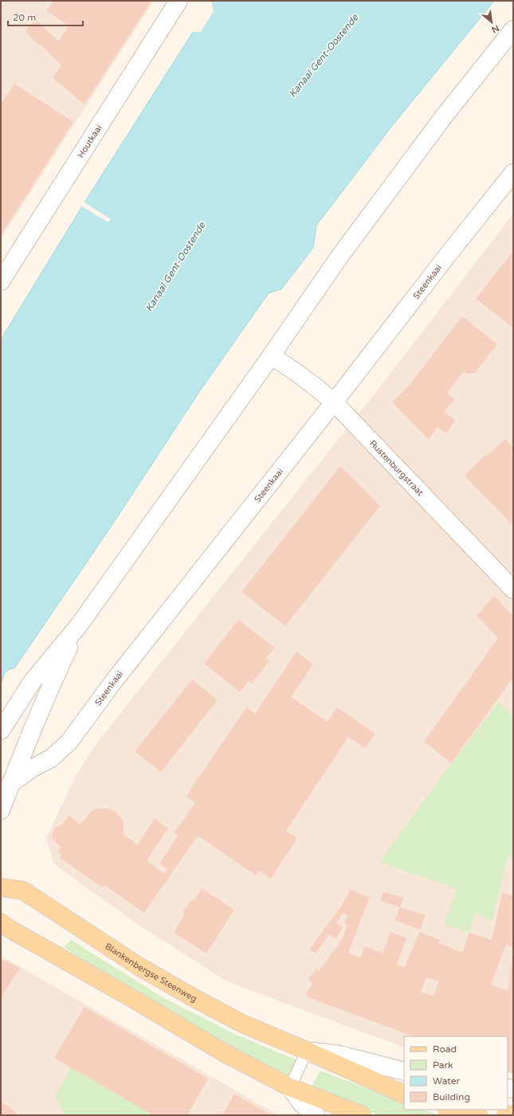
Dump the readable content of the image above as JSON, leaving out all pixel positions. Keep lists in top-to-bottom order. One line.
{"streets":{"main road":["Blankenbergse Steenweg"],"street":["Houtkaai","Steenkaai","Rustenburgstraat"]},"crossings":[["Steenkaai","Rustenburgstraat"]],"water":["Kanaal Gent-Oostende"],"legend":["Road","Park","Water","Building"],"scale_bar":"20 m","north":"bottom right"}
